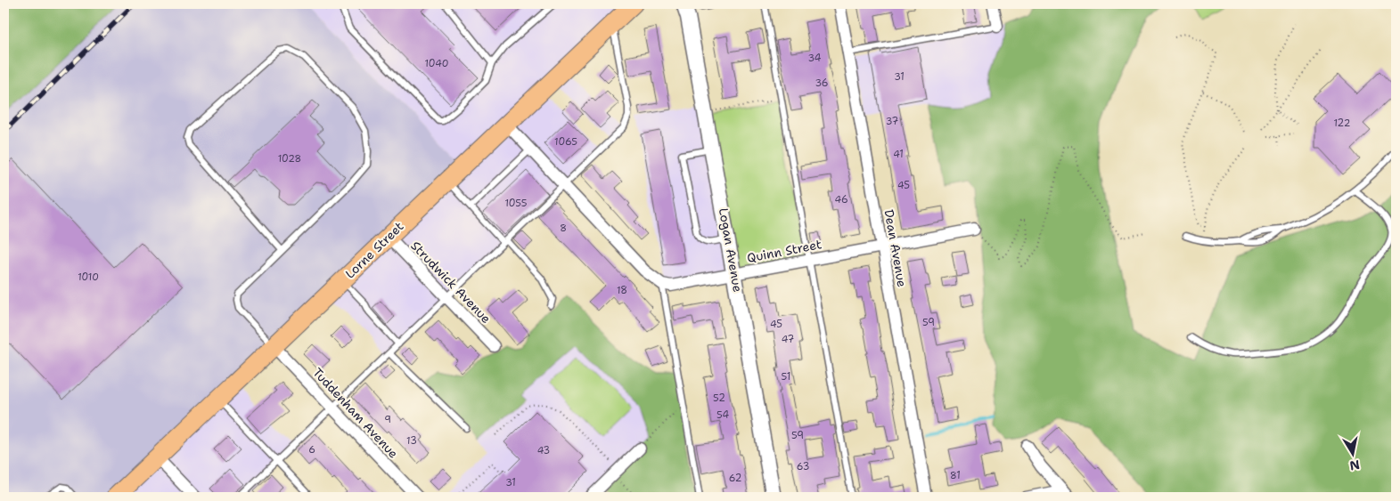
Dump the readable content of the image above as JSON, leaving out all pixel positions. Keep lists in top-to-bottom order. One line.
{"streets":{"main road":["Lorne Street"],"street":["Dean Avenue","Logan Avenue","Quinn Street","Strudwick Avenue","Tuddenham Avenue"]},"crossings":[["Dean Avenue","Quinn Street"],["Lorne Street","Strudwick Avenue"],["Lorne Street","Tuddenham Avenue"],["Logan Avenue","Quinn Street"]],"house_numbers":["34","1040","31","36","37","122","1065","41","1028","45","46","1055","8","1010","18","59","45","47","51","52","54","9","59","13","6","43","63","81","62","31"],"north":"bottom"}
